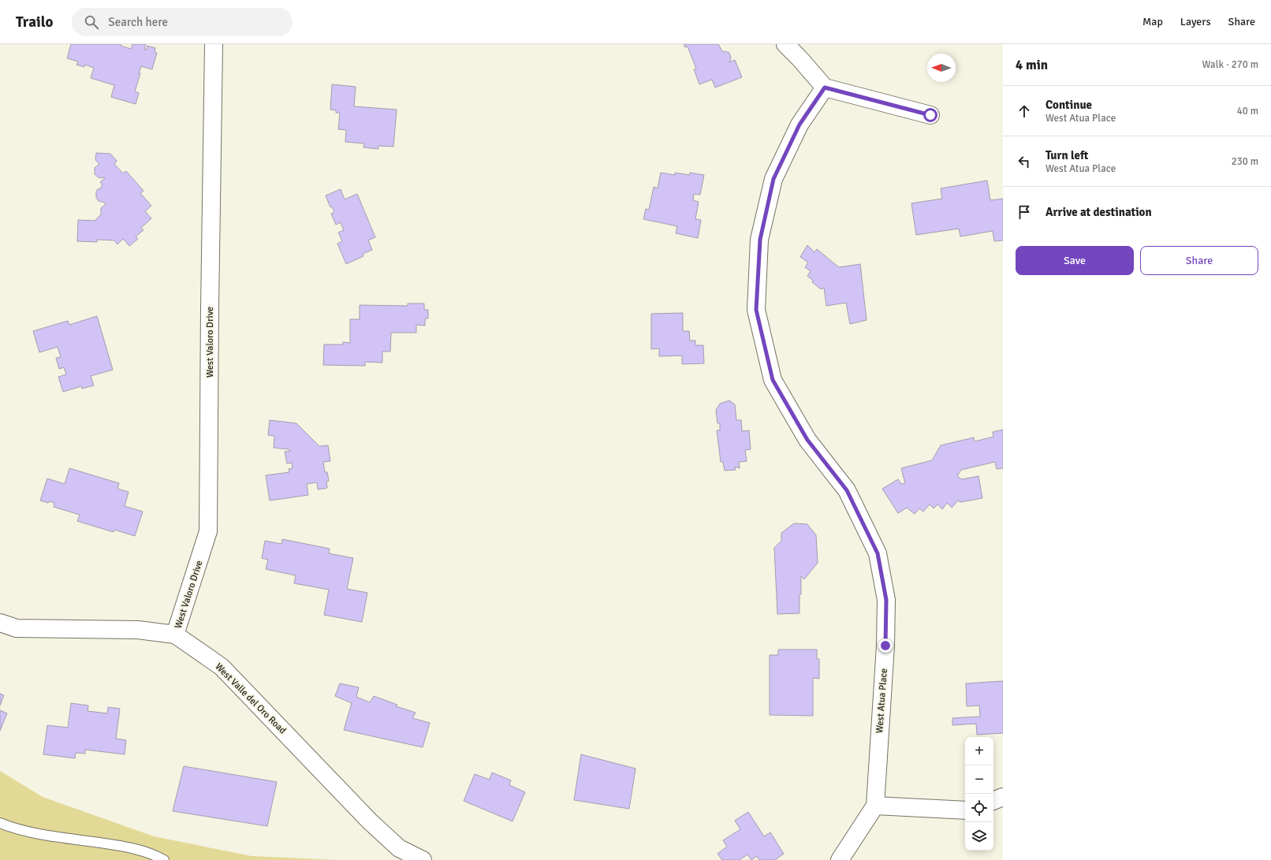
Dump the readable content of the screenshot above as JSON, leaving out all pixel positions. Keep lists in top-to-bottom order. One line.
{"streets":{"street":["West Valoro Drive","West Valle del Oro Road","West Atua Place"]},"crossings":[["West Valoro Drive","West Valle del Oro Road"]],"north":"left","page":{"header":"Trailo","search":"Search here","nav":["Map","Layers","Share"],"heading":["4 min","Walk · 270 m"],"list":[["Continue","West Atua Place","40 m"],["Turn left","West Atua Place","230 m"],"Arrive at destination"],"buttons":["Save","Share"],"map_buttons":["+","−"]}}
